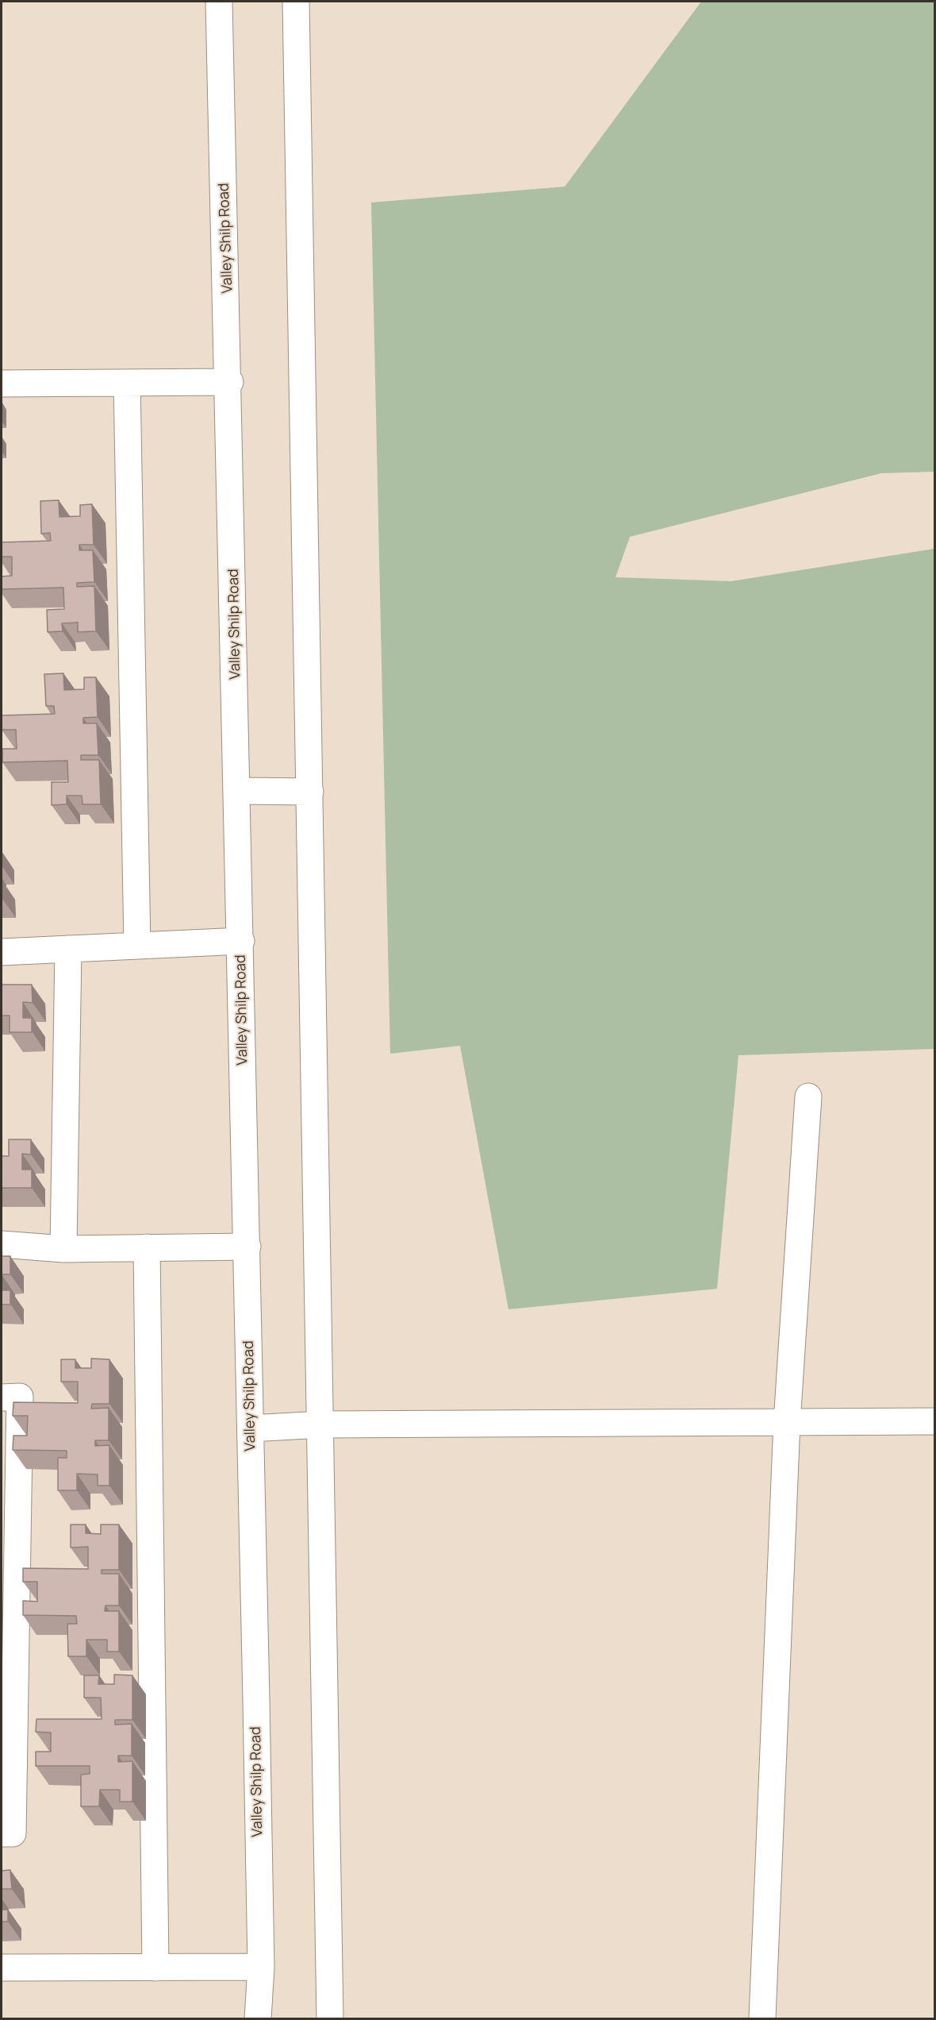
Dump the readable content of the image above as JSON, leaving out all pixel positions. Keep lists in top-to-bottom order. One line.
{"streets":{"street":["Valley Shilp Road"]}}
